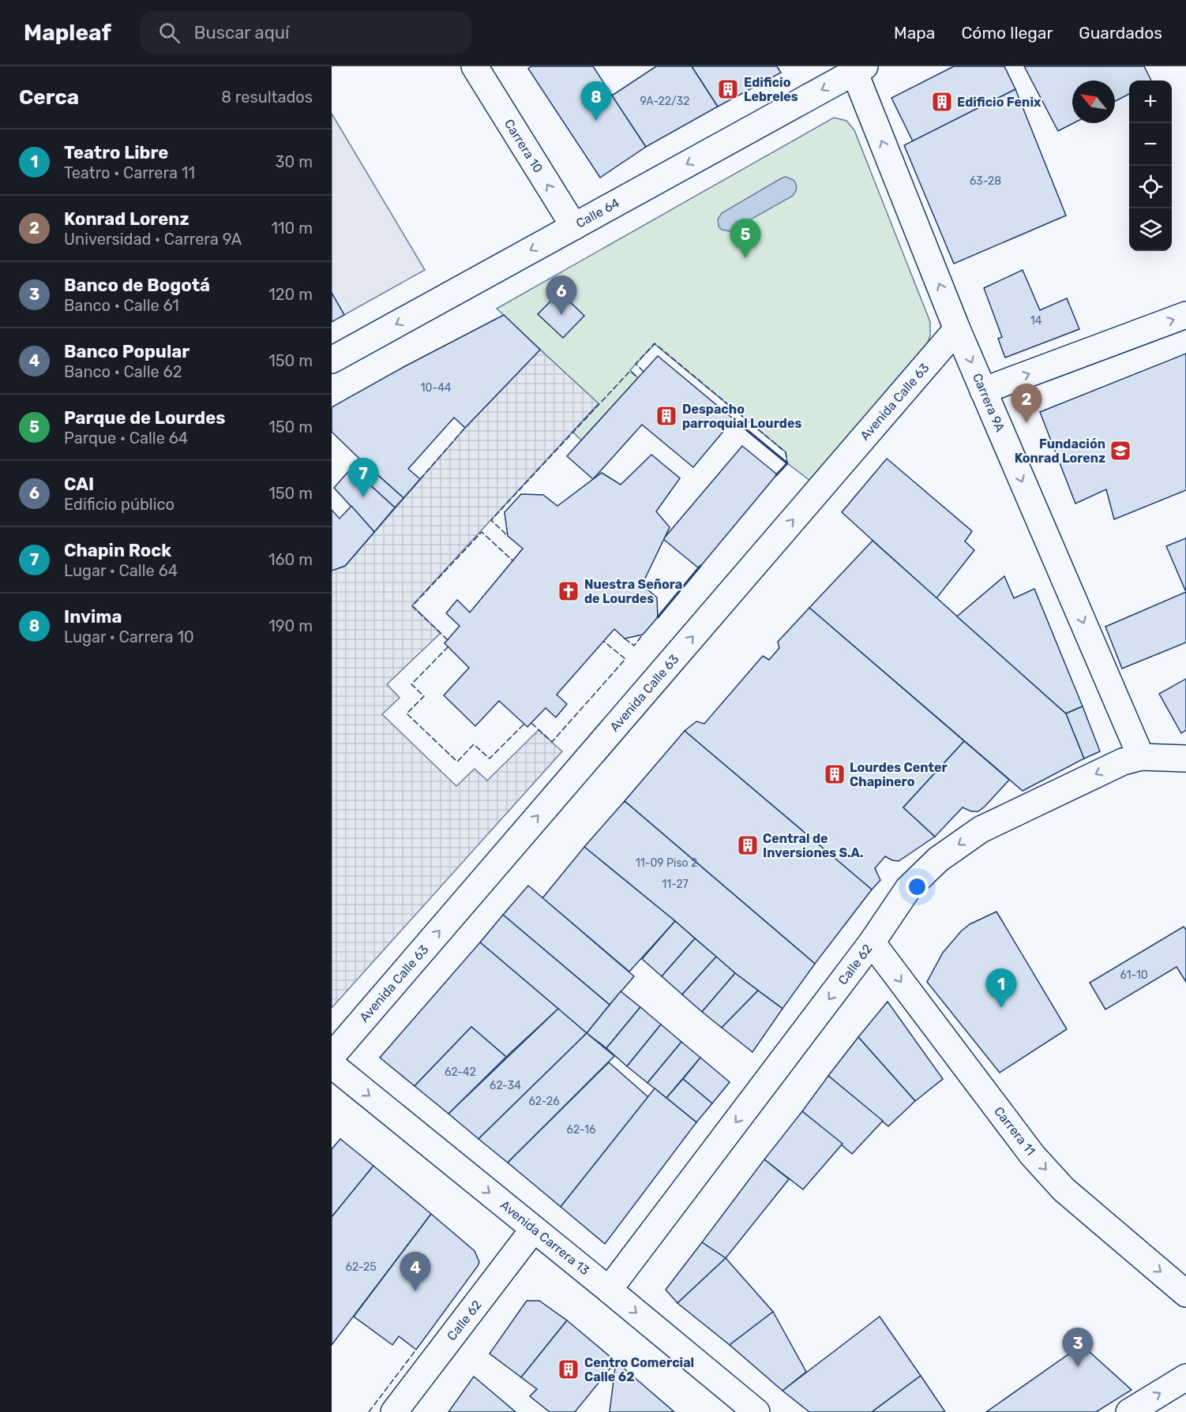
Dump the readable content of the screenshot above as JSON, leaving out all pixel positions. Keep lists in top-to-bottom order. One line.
{"streets":{"street":["Carrera 10","Calle 64","Avenida Calle 63","Carrera 9A","Calle 62","Carrera 11","Avenida Carrera 13"]},"crossings":[["Carrera 10","Calle 64"],["Calle 64","Carrera 9A"],["Avenida Calle 63","Carrera 9A"],["Carrera 9A","Calle 62"],["Calle 62","Carrera 11"],["Calle 62","Avenida Carrera 13"]],"one_way":["Carrera 10","Calle 64","Avenida Calle 63","Calle 62","Carrera 11","Avenida Carrera 13"],"places":{"building":["Edificio Lebreles","Edificio Fenix","Despacho parroquial Lourdes","Lourdes Center Chapinero","Central de Inversiones S.A.","Centro Comercial Calle 62"],"school or university":["Fundación Konrad Lorenz"],"church":["Nuestra Señora de Lourdes"]},"house_numbers":["9A-22/32","63-28","14","10-44","11-09 Piso 2","11-27","61-10","62-42","62-34","62-26","62-16","62-25"],"north":"top left","page":{"header":"Mapleaf","search":"Buscar aquí","nav":["Mapa","Cómo llegar","Guardados"],"heading":["Cerca","8 resultados"],"map_buttons":["+","−"],"pins":["8","5","6","2","7","1","4","3"],"list":[{"mark":"1","name":"Teatro Libre","note":"Teatro · Carrera 11","value":"30 m"},{"mark":"2","name":"Konrad Lorenz","note":"Universidad · Carrera 9A","value":"110 m"},{"mark":"3","name":"Banco de Bogotá","note":"Banco · Calle 61","value":"120 m"},{"mark":"4","name":"Banco Popular","note":"Banco · Calle 62","value":"150 m"},{"mark":"5","name":"Parque de Lourdes","note":"Parque · Calle 64","value":"150 m"},{"mark":"6","name":"CAI","note":"Edificio público","value":"150 m"},{"mark":"7","name":"Chapin Rock","note":"Lugar · Calle 64","value":"160 m"},{"mark":"8","name":"Invima","note":"Lugar · Carrera 10","value":"190 m"}]}}
